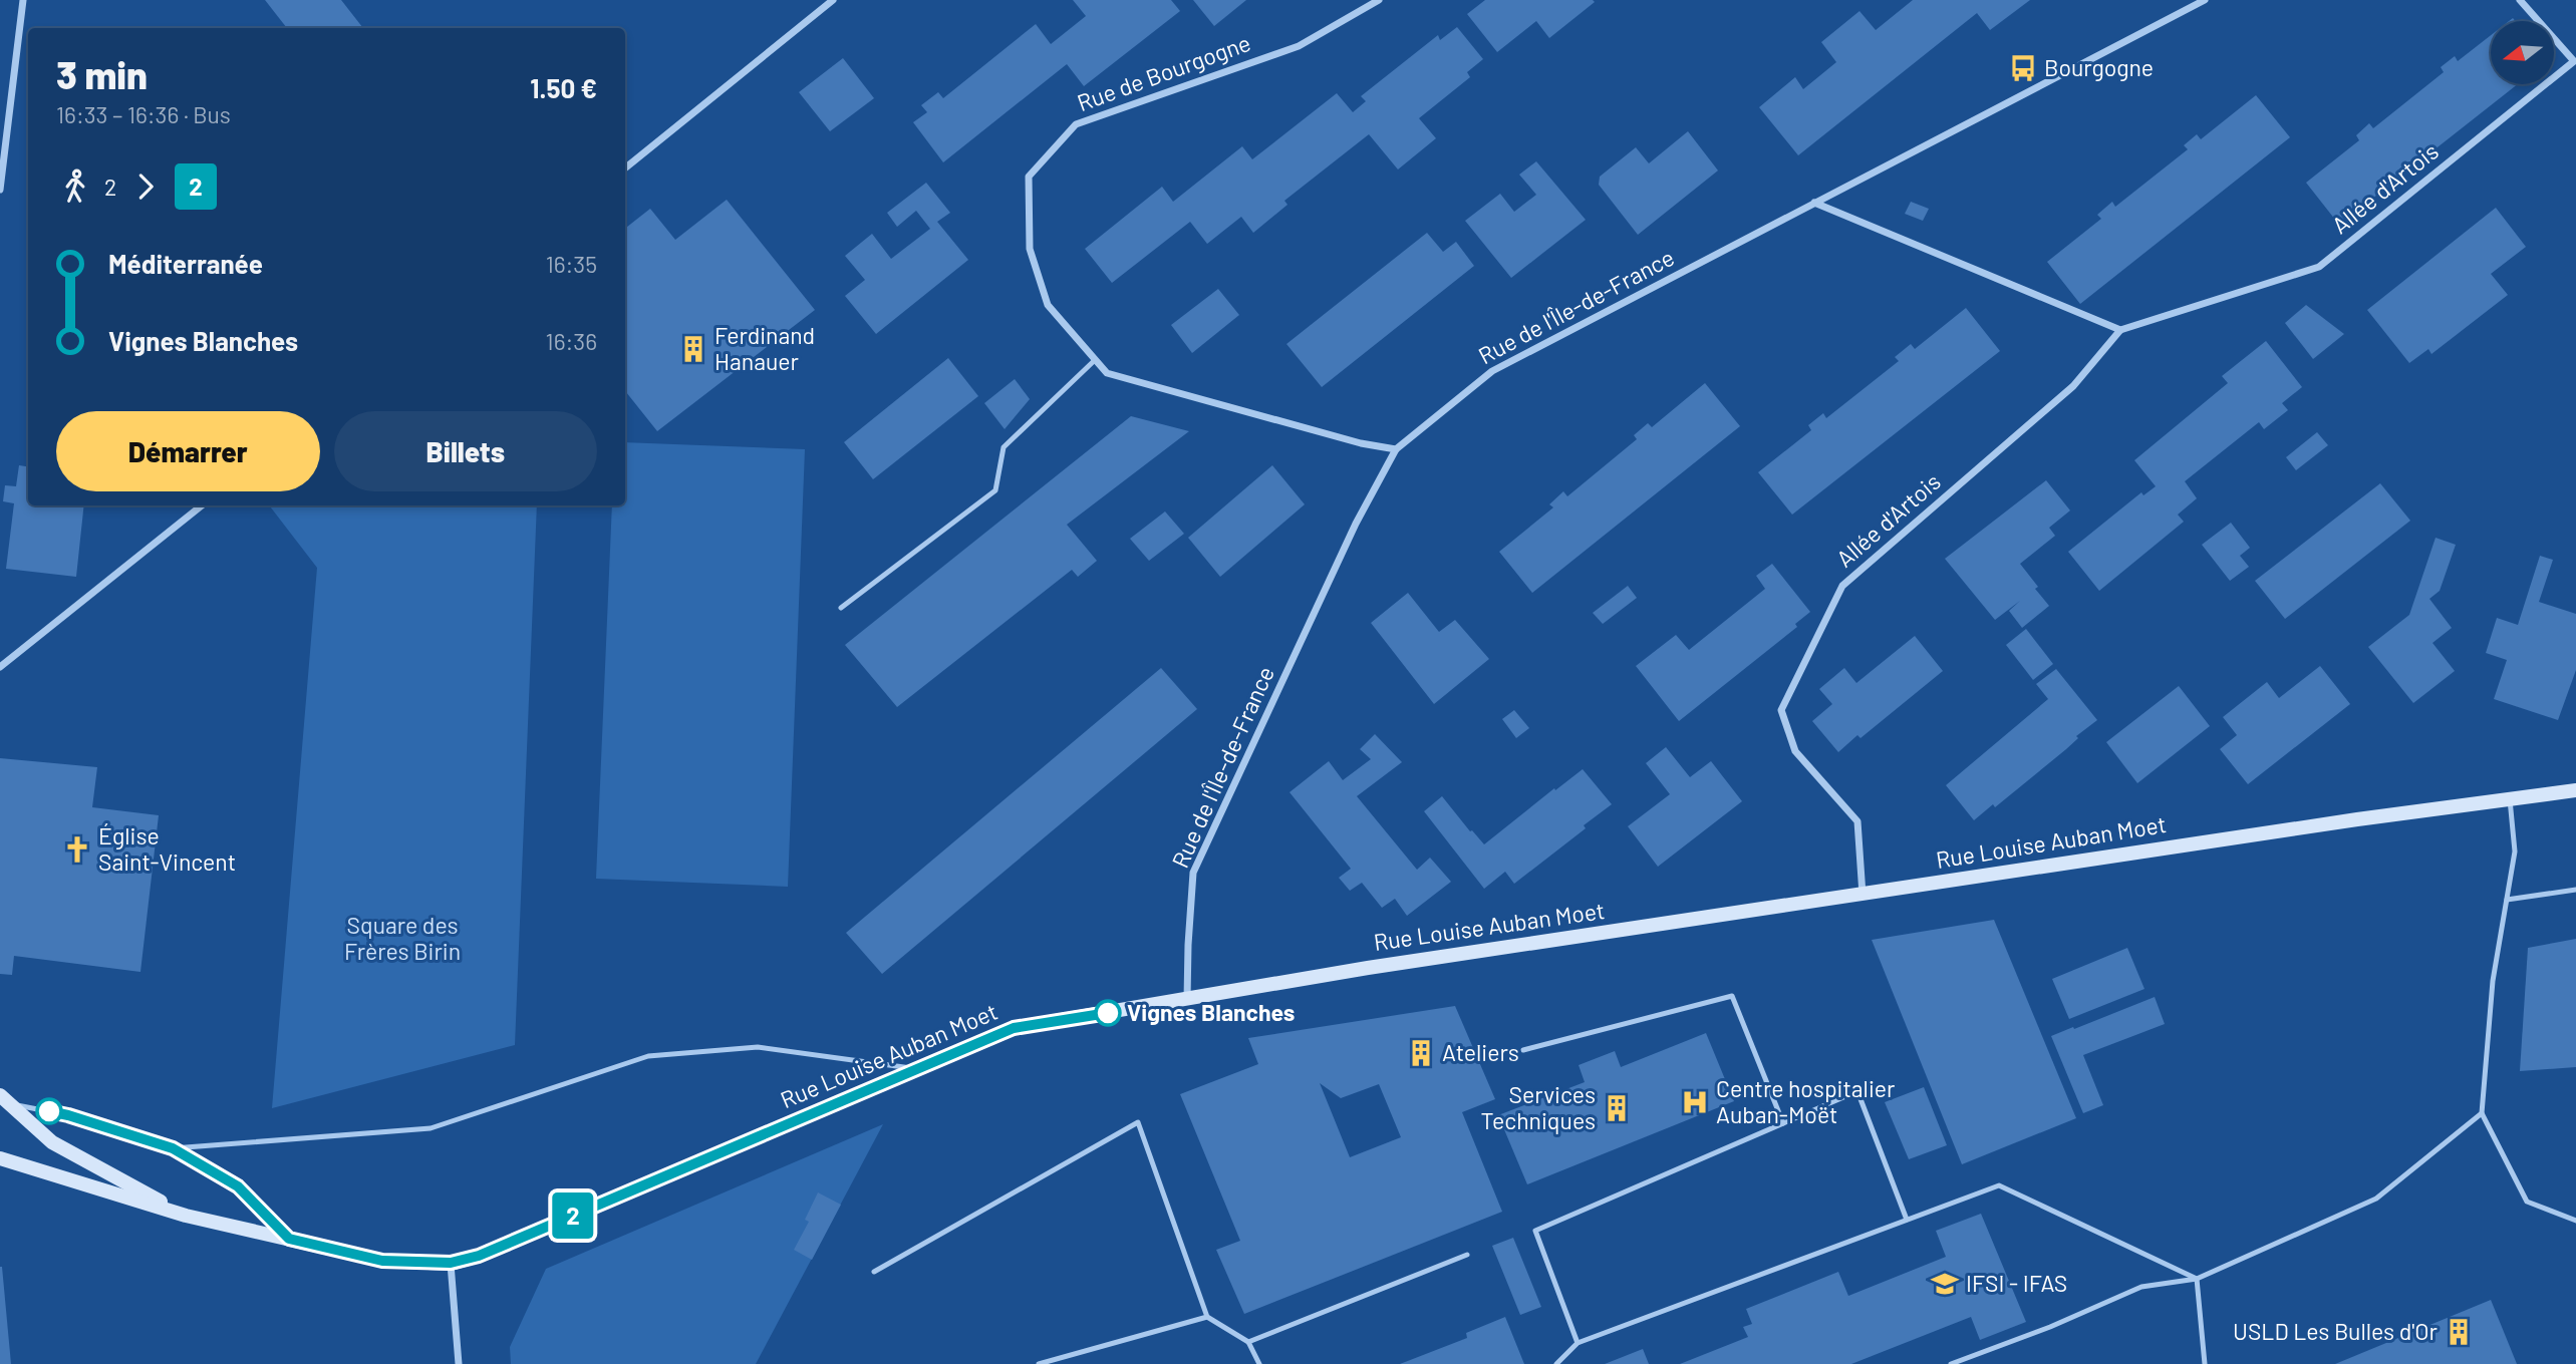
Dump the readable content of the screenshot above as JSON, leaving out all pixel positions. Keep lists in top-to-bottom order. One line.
{"streets":{"street":["Rue de Bourgogne","Allée d'Artois","Rue de l'Île-de-France","Rue Louise Auban Moet"]},"crossings":[["Rue de Bourgogne","Rue de l'Île-de-France"],["Allée d'Artois","Rue Louise Auban Moet"],["Rue de l'Île-de-France","Rue Louise Auban Moet"]],"parks":["Square des Frères Birin"],"places":{"bus stop":["Bourgogne"],"building":["Ferdinand Hanauer","Ateliers","Services Techniques","USLD Les Bulles d'Or"],"church":["Église Saint-Vincent"],"other":["Vignes Blanches"],"hospital":["Centre hospitalier Auban-Moët"],"school or university":["IFSI - IFAS"]},"lines":["bus line 2"],"north":"left","page":{"on_map":"2","heading":["3 min","16:33 – 16:36 · Bus","1.50 €"],"legs":["2","2"],"list":[{"name":"Méditerranée","value":"16:35"},{"name":"Vignes Blanches","value":"16:36"}],"buttons":["Démarrer","Billets"]}}
